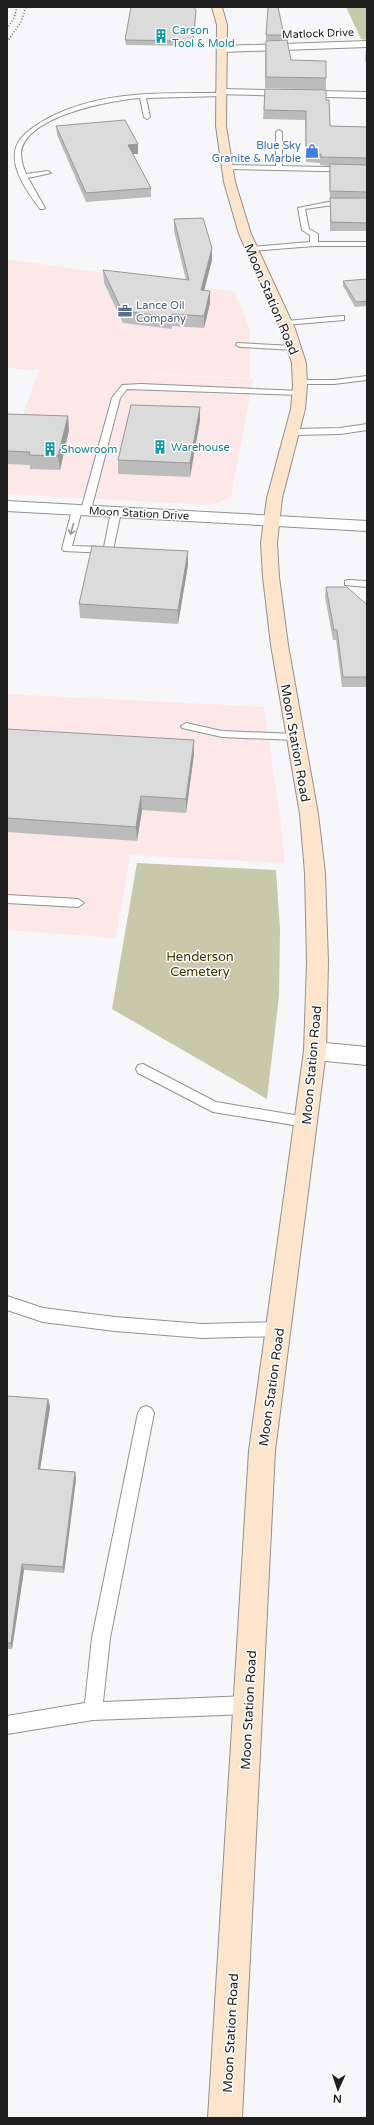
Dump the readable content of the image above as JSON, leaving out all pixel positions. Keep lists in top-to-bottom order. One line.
{"streets":{"street":["Matlock Drive","Moon Station Road","Moon Station Drive"]},"crossings":[["Matlock Drive","Moon Station Road"],["Moon Station Road","Moon Station Drive"]],"parks":["Henderson Cemetery"],"places":{"building":["Carson Tool & Mold","Warehouse","Showroom"],"shop":["Blue Sky Granite & Marble"],"office":["Lance Oil Company"]},"north":"bottom"}
